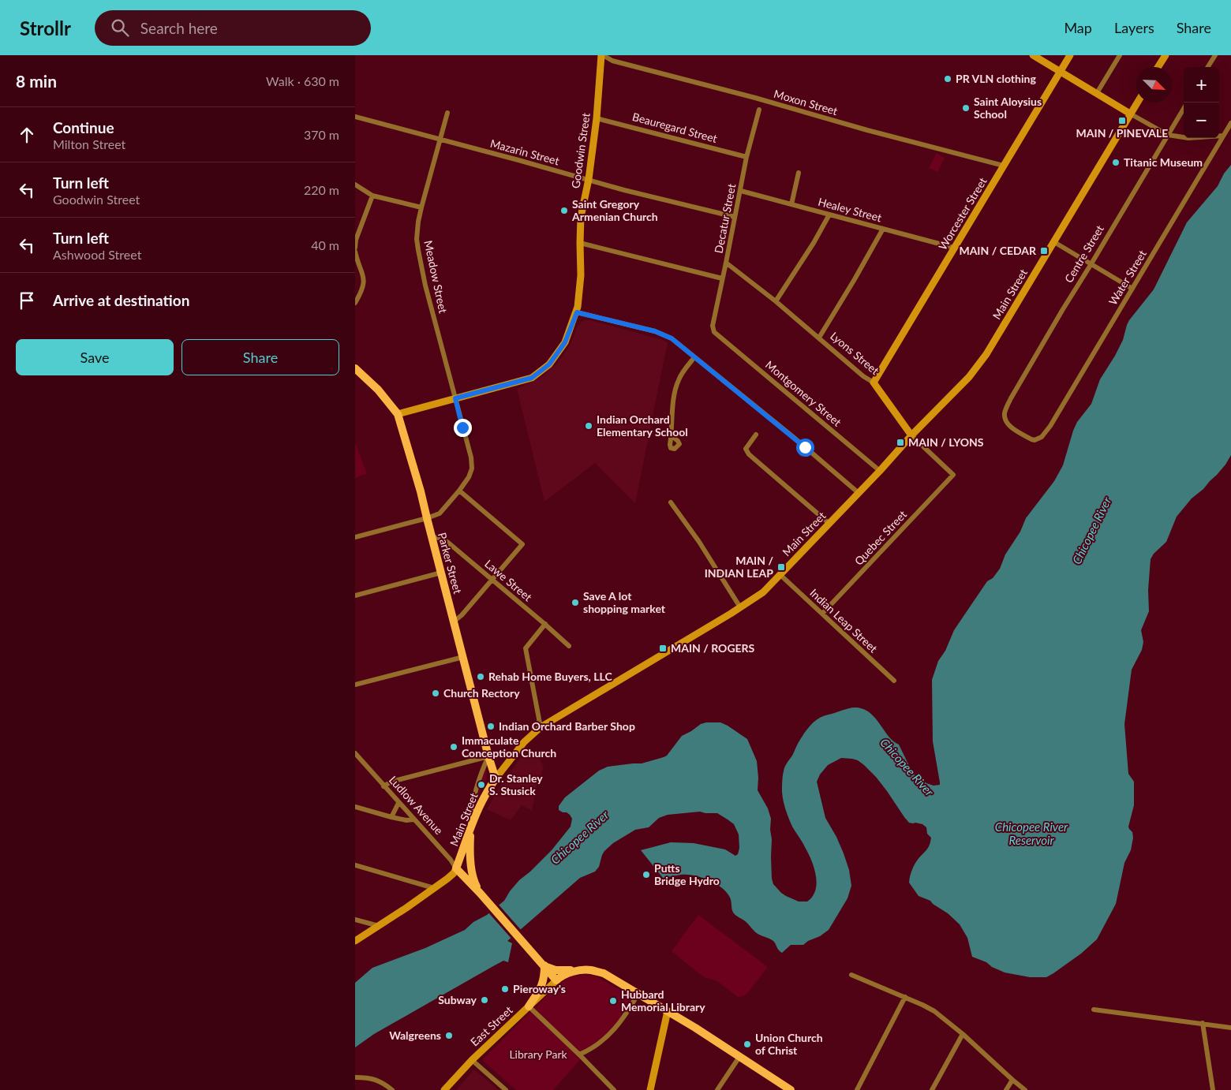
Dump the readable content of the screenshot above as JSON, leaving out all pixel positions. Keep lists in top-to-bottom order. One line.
{"streets":{"main road":["Goodwin Street","Worcester Street","Main Street","Lyons Street","Parker Street","Ludlow Avenue","East Street"],"street":["Moxon Street","Beauregard Street","Mazarin Street","Healey Street","Decatur Street","Centre Street","Meadow Street","Water Street","Montgomery Street","Quebec Street","Lawe Street","Indian Leap Street"]},"crossings":[["Moxon Street","Goodwin Street"],["Moxon Street","Worcester Street"],["Beauregard Street","Goodwin Street"],["Beauregard Street","Decatur Street"],["Goodwin Street","Mazarin Street"],["Goodwin Street","Meadow Street"],["Goodwin Street","Parker Street"],["Mazarin Street","Decatur Street"],["Mazarin Street","Meadow Street"],["Healey Street","Worcester Street"],["Healey Street","Decatur Street"],["Worcester Street","Lyons Street"],["Decatur Street","Lyons Street"],["Decatur Street","Montgomery Street"],["Centre Street","Water Street"],["Meadow Street","Parker Street"],["Main Street","Lyons Street"],["Main Street","Montgomery Street"],["Main Street","Parker Street"],["Main Street","Indian Leap Street"],["Main Street","Ludlow Avenue"],["Lyons Street","Quebec Street"],["Quebec Street","Indian Leap Street"],["Parker Street","Lawe Street"],["Ludlow Avenue","East Street"]],"water":["Chicopee River","Chicopee River Reservoir"],"parks":["Library Park"],"places":{"other":["PR VLN clothing","Saint Aloysius School","Titanic Museum","Saint Gregory Armenian Church","Indian Orchard Elementary School","Save A lot shopping market","Rehab Home Buyers, LLC","Church Rectory","Indian Orchard Barber Shop","Immaculate Conception Church","Dr. Stanley S. Stusick","Putts Bridge Hydro","Pieroway's","Subway","Hubbard Memorial Library","Walgreens","Union Church of Christ"],"transit":["MAIN / PINEVALE","MAIN / CEDAR","MAIN / LYONS","MAIN / INDIAN LEAP","MAIN / ROGERS"]},"north":"bottom right","page":{"header":"Strollr","search":"Search here","nav":["Map","Layers","Share"],"heading":["8 min","Walk · 630 m"],"map_buttons":["+","−"],"list":[["Continue","Milton Street","370 m"],["Turn left","Goodwin Street","220 m"],["Turn left","Ashwood Street","40 m"],"Arrive at destination"],"buttons":["Save","Share"]}}
